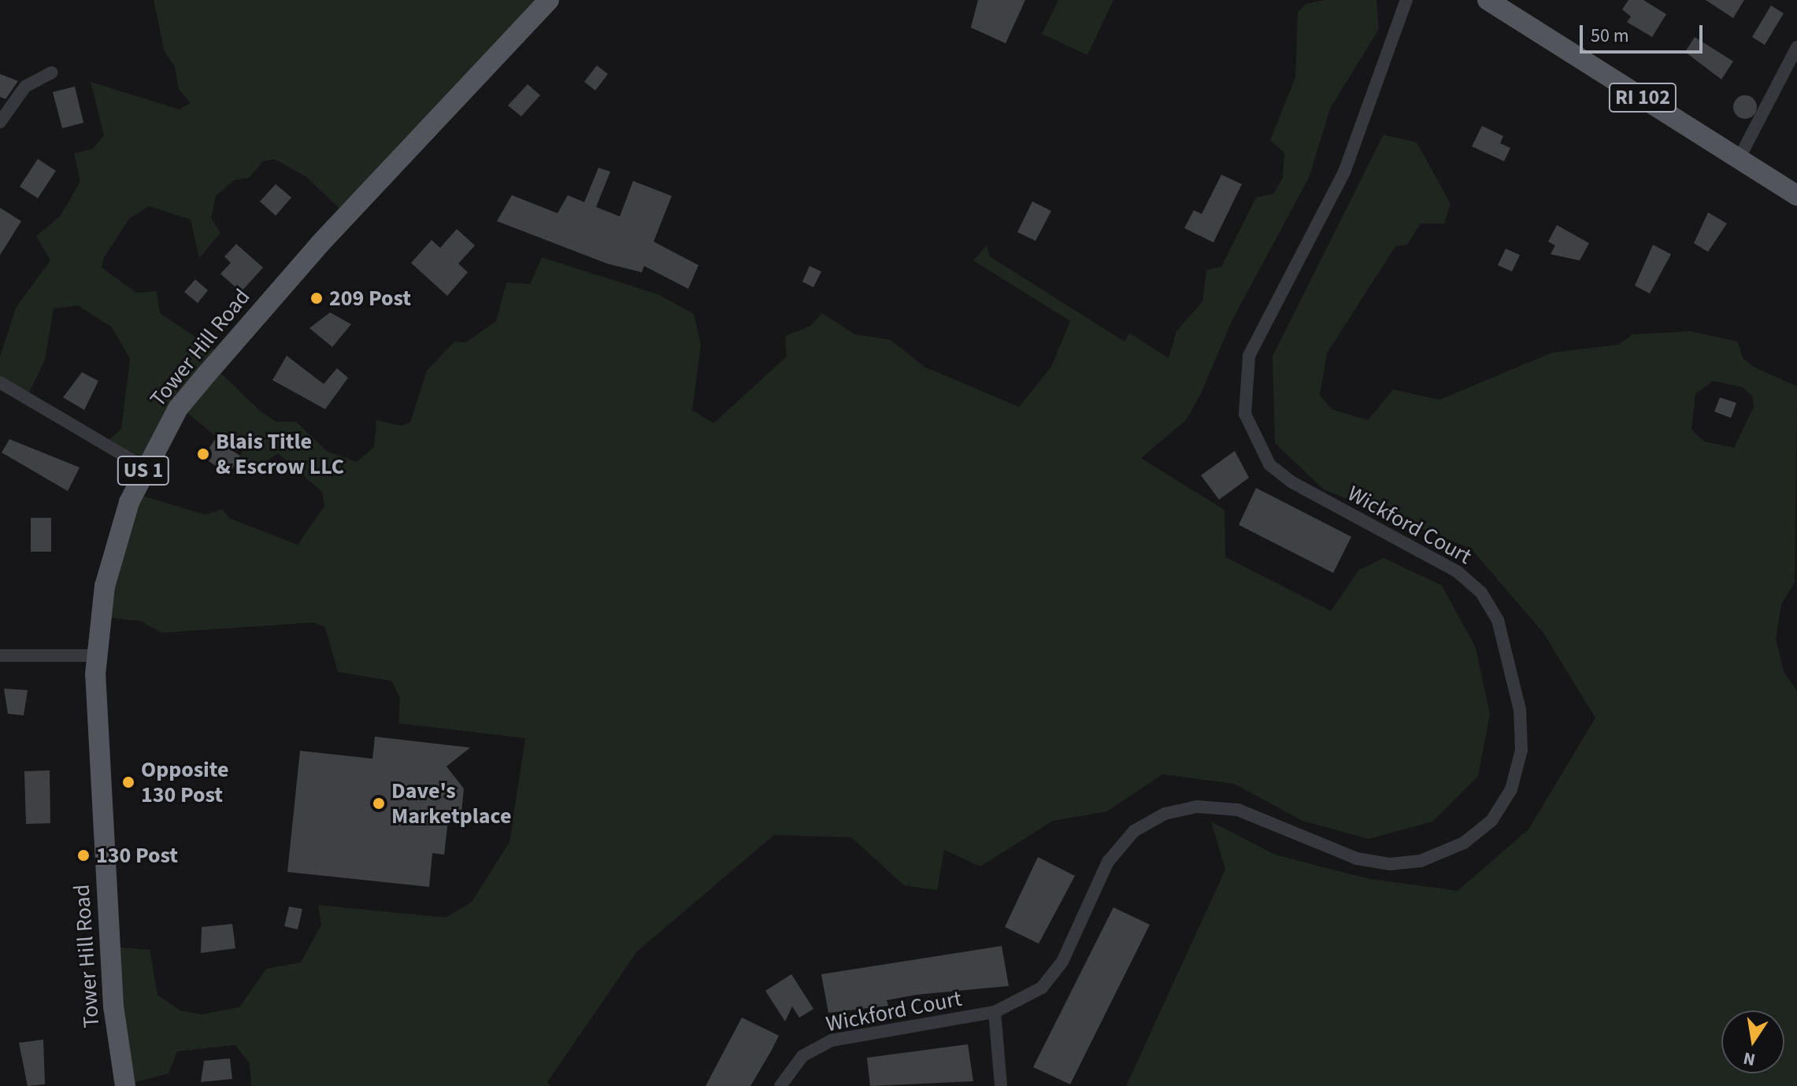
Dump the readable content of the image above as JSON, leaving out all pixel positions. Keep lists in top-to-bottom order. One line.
{"streets":{"main road":["RI 102","Tower Hill Road","US 1"],"street":["Wickford Court"]},"places":["209 Post","Blais Title & Escrow LLC","Opposite 130 Post","Dave's Marketplace","130 Post"],"scale_bar":"50 m","north":"bottom"}
